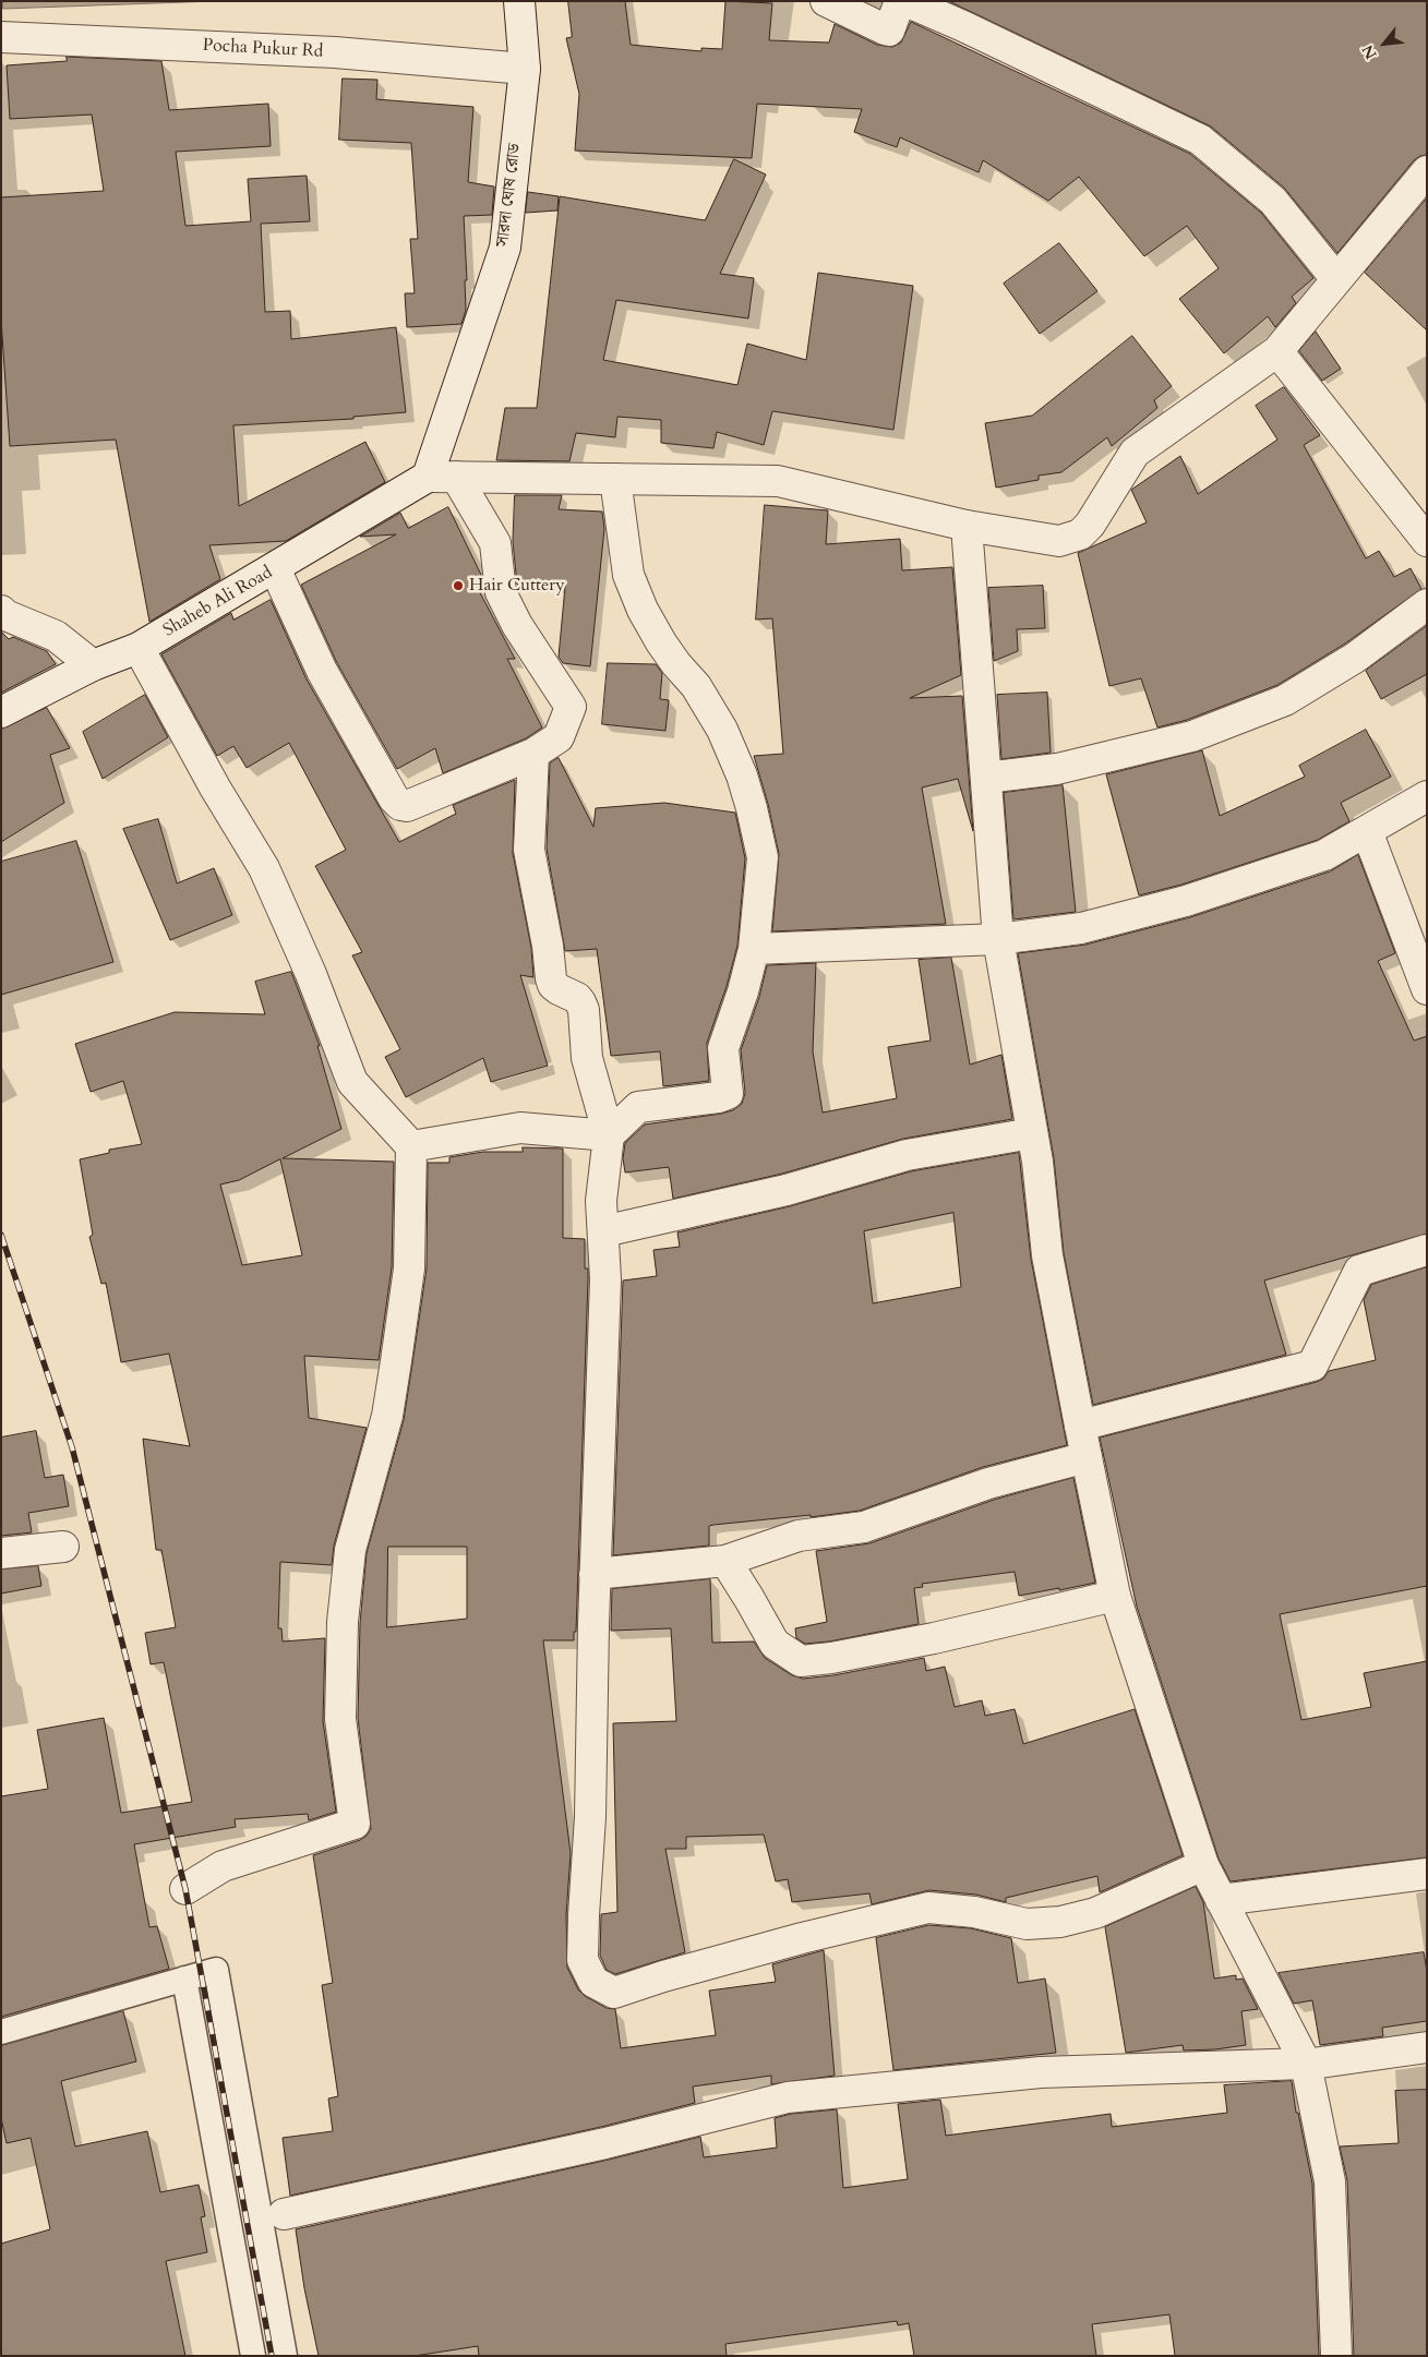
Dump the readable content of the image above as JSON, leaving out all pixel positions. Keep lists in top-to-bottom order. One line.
{"streets":{"street":["Pocha Pukur Rd","সারদা ঘোষ রোড","Shaheb Ali Road"]},"crossings":[["Pocha Pukur Rd","সারদা ঘোষ রোড"],["সারদা ঘোষ রোড","Shaheb Ali Road"]],"places":["Hair Cuttery"],"north":"bottom left"}
